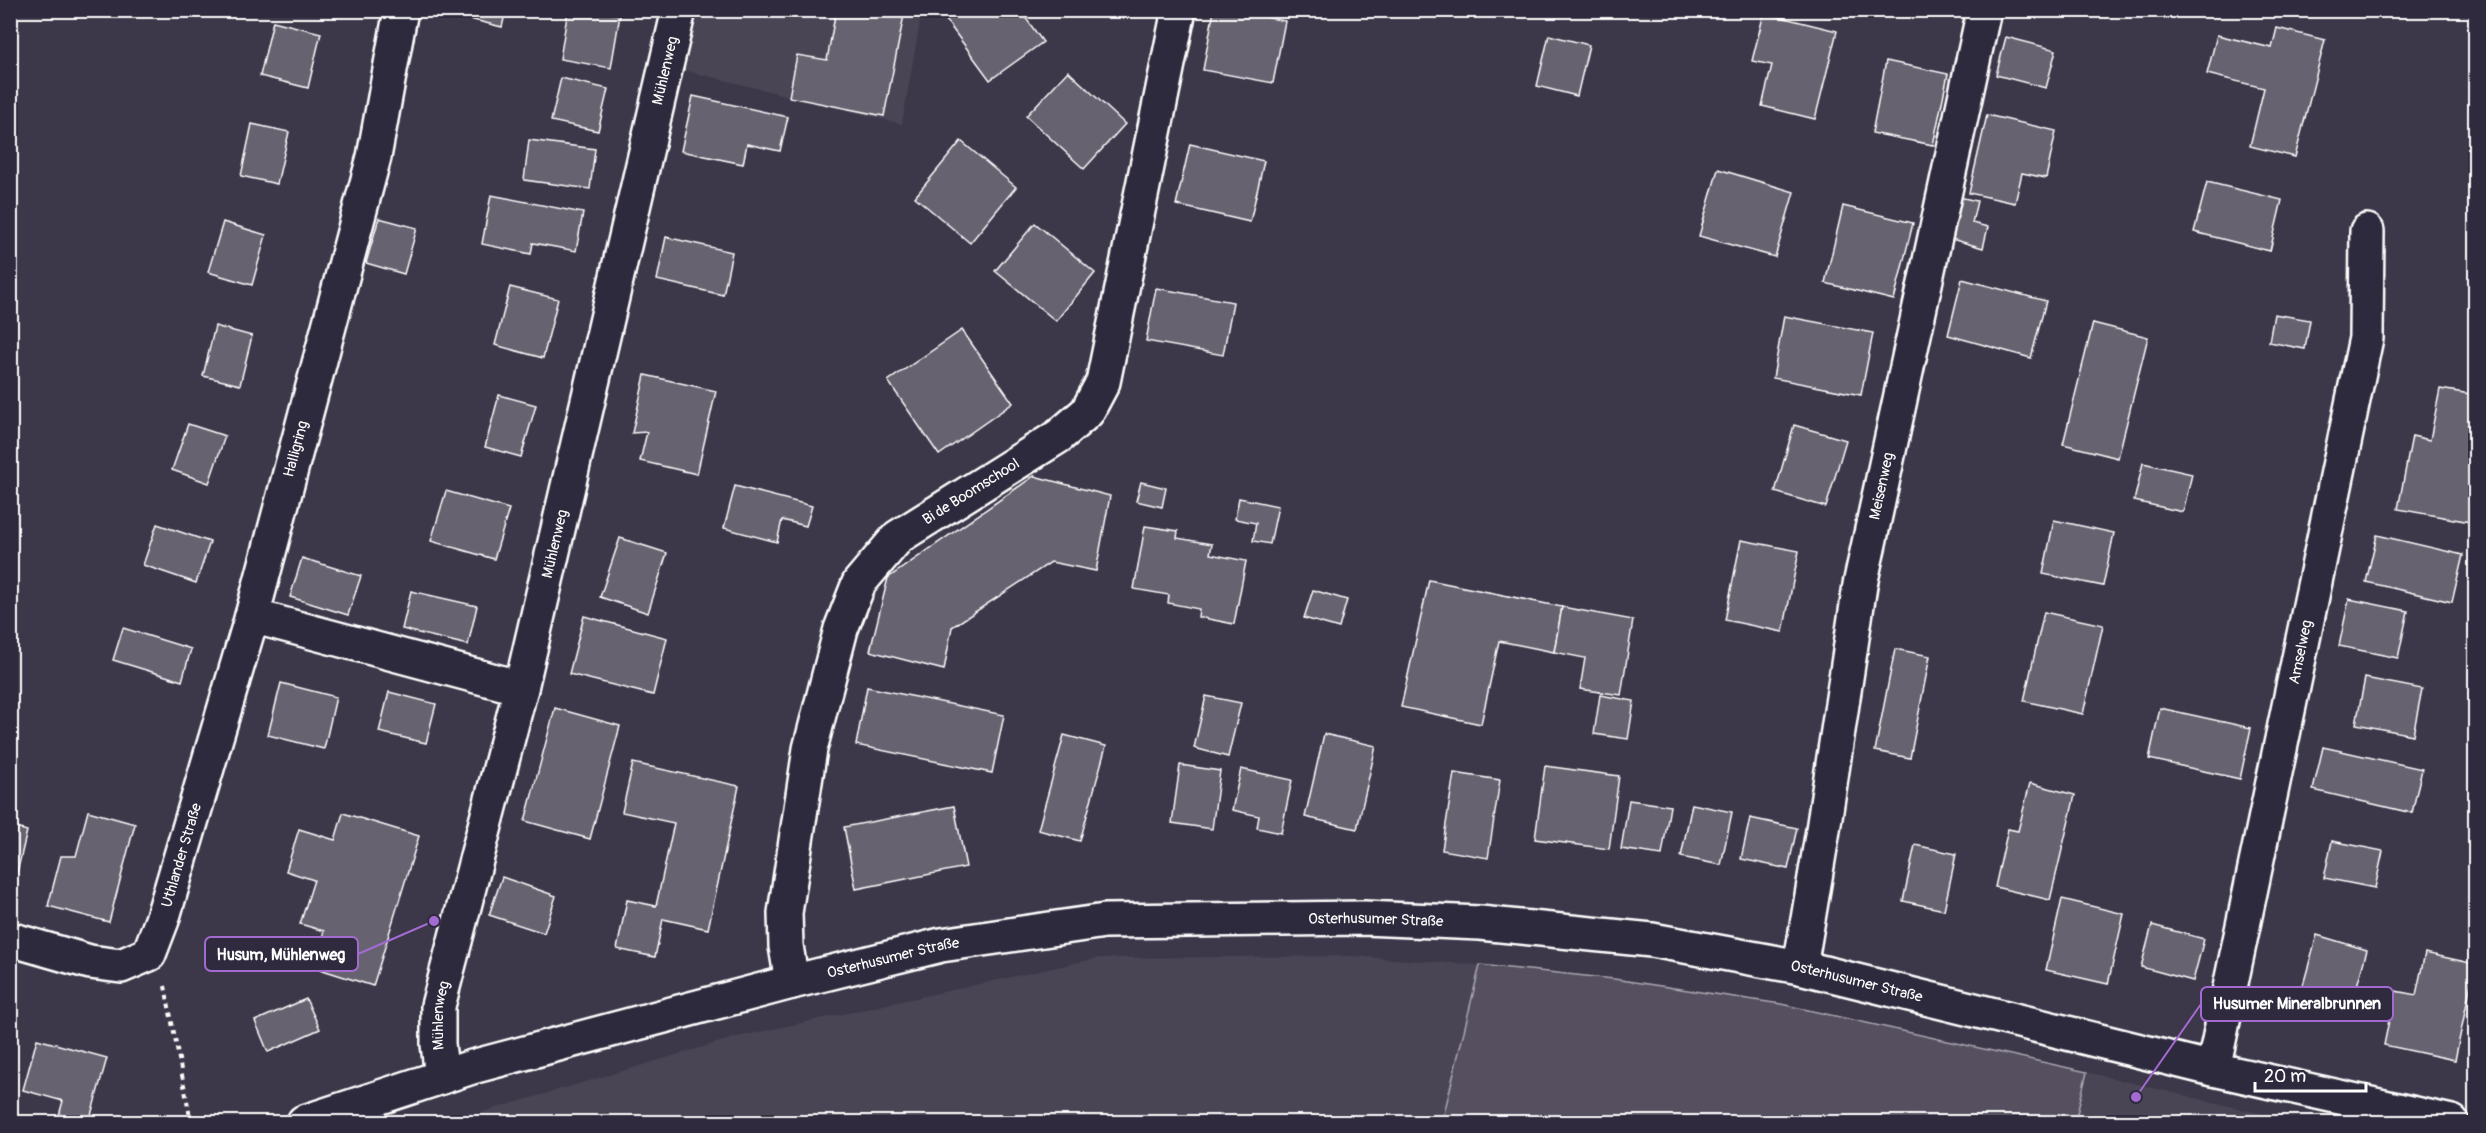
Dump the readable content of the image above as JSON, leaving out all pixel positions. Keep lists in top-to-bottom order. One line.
{"streets":{"street":["Mühlenweg","Halligring","Meisenweg","Bi de Boomschool","Amselweg","Uthlander Straße","Osterhusumer Straße"]},"crossings":[["Mühlenweg","Osterhusumer Straße"],["Halligring","Uthlander Straße"],["Meisenweg","Osterhusumer Straße"],["Bi de Boomschool","Osterhusumer Straße"],["Amselweg","Osterhusumer Straße"]],"places":["Husum, Mühlenweg","Husumer Mineralbrunnen"],"scale_bar":"20 m"}
